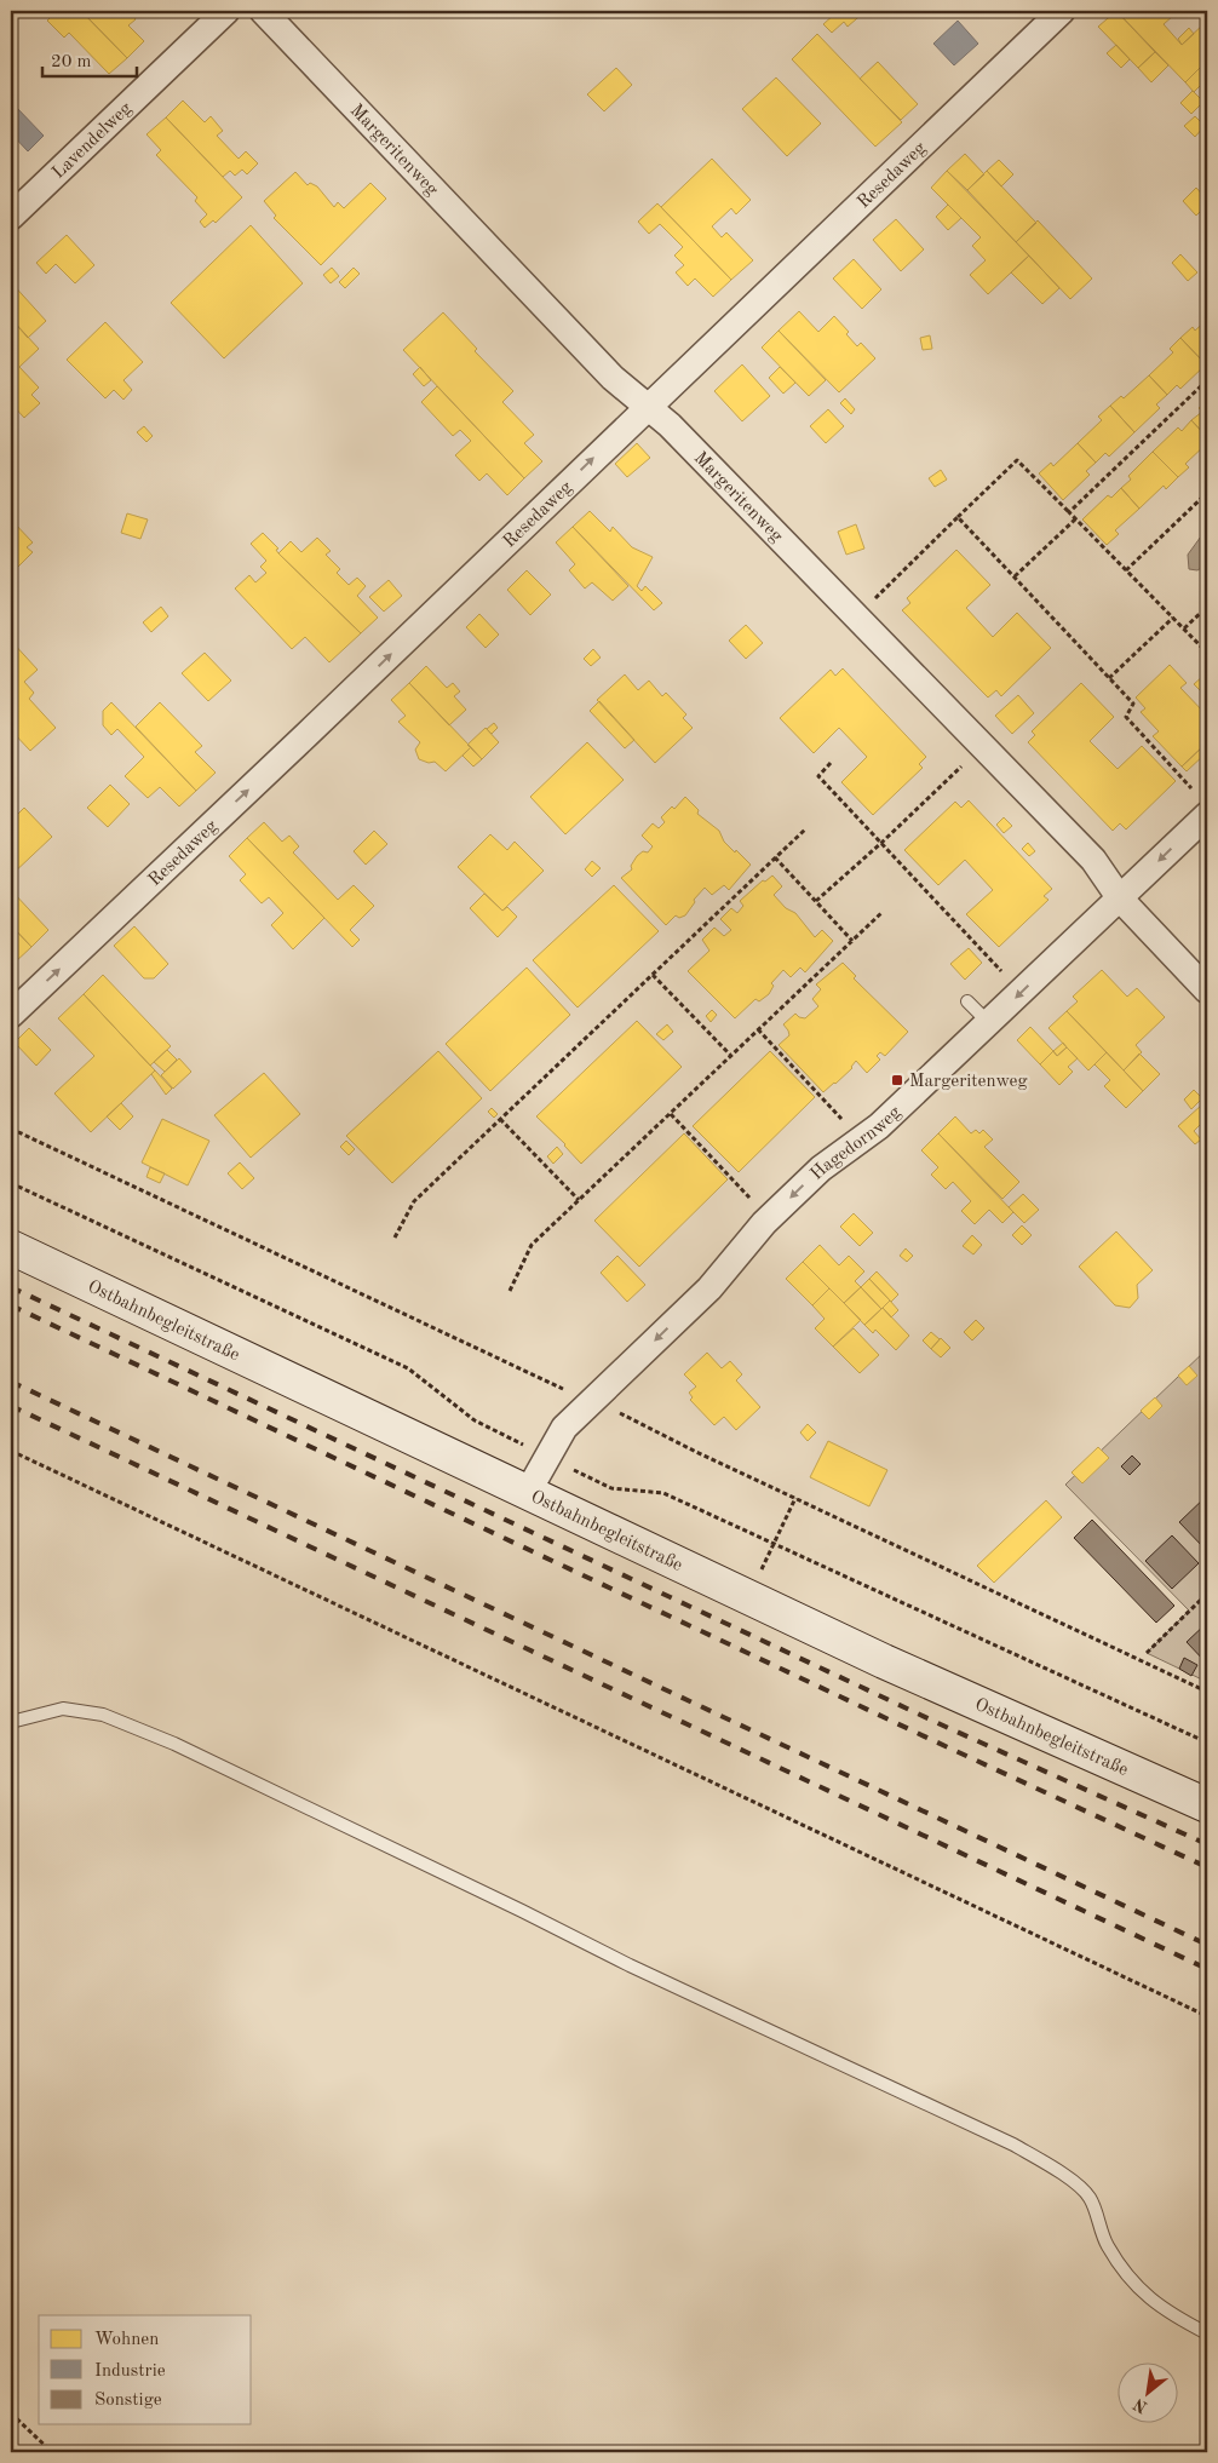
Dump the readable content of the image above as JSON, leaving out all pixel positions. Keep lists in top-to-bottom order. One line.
{"streets":{"street":["Lavendelweg","Margeritenweg","Resedaweg","Hagedornweg","Ostbahnbegleitstraße"]},"crossings":[["Margeritenweg","Resedaweg"],["Margeritenweg","Hagedornweg"],["Hagedornweg","Ostbahnbegleitstraße"]],"one_way":["Resedaweg","Hagedornweg"],"places":{"transit":["Margeritenweg"]},"legend":["Wohnen","Industrie","Sonstige"],"scale_bar":"20 m","north":"bottom left"}
